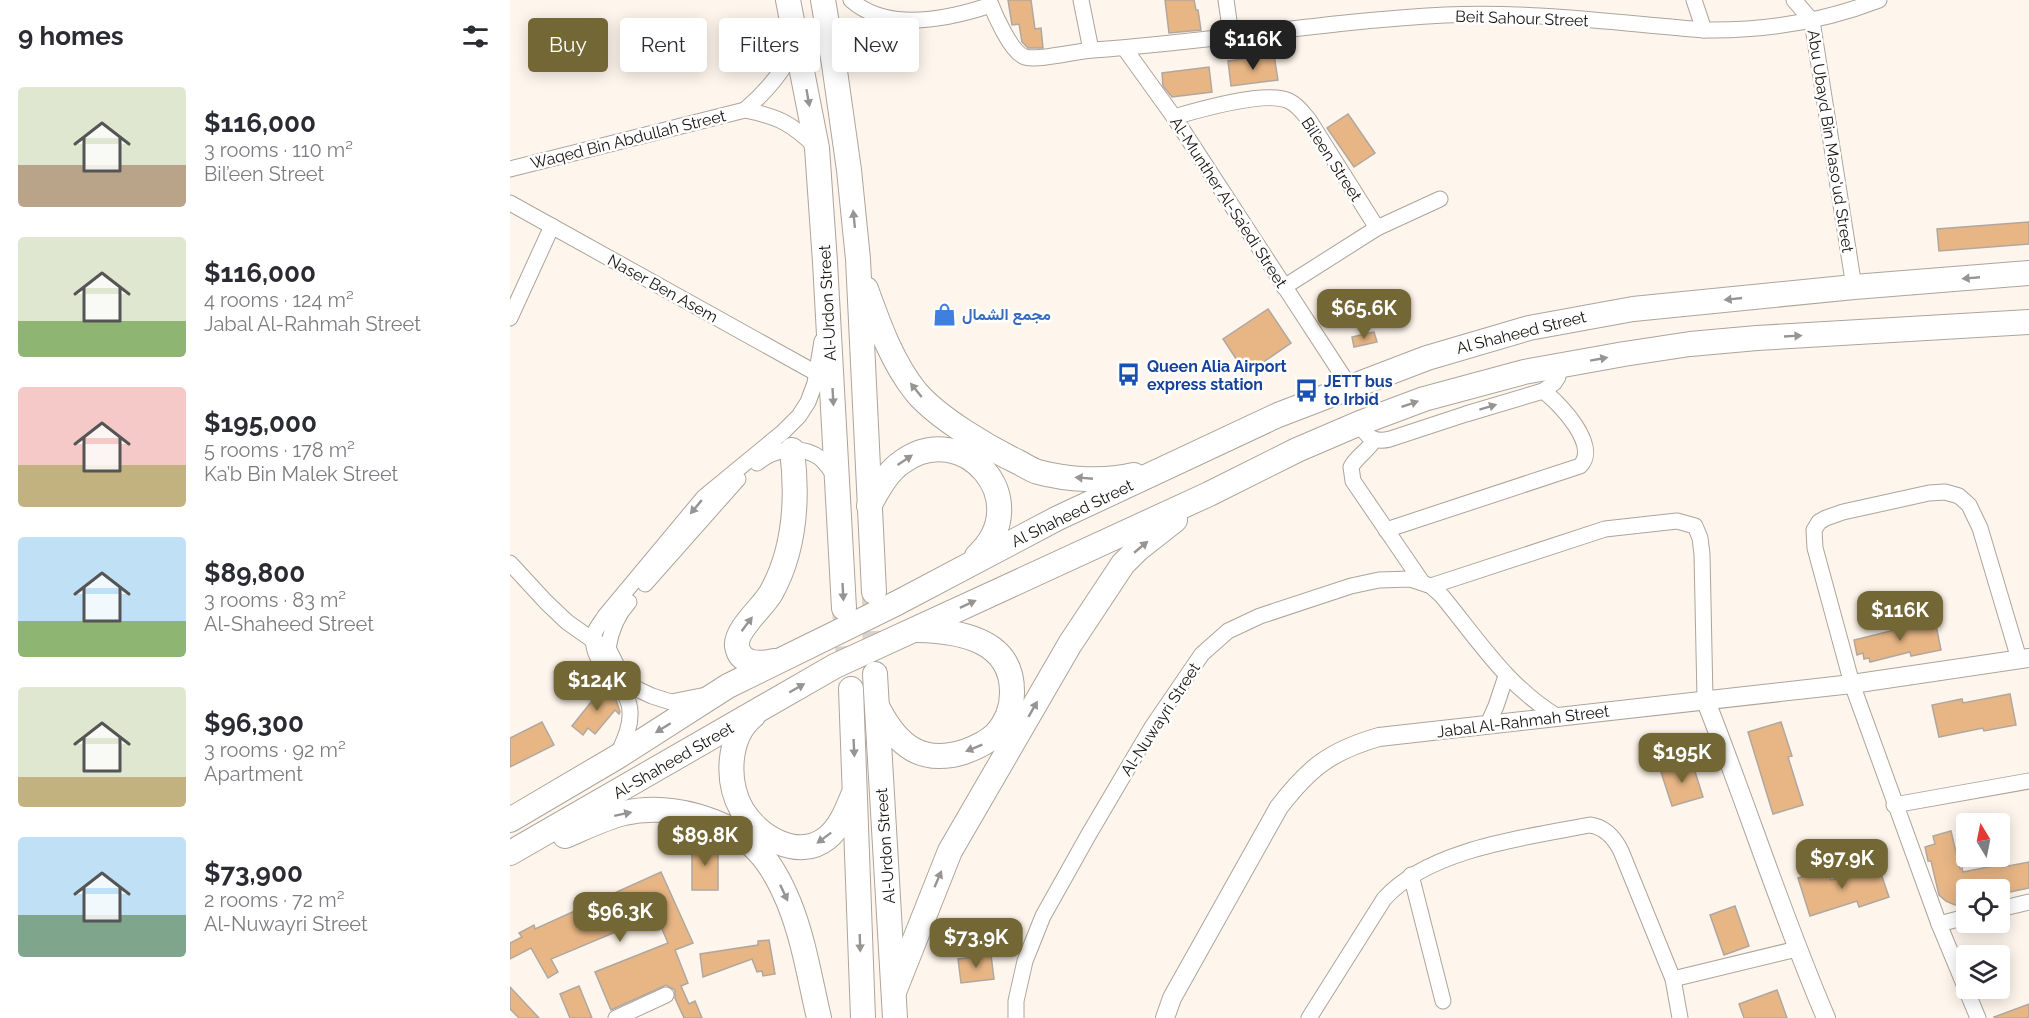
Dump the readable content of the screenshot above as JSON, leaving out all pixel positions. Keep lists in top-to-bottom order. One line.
{"streets":{"highway":["Al-Urdon Street","Al Shaheed Street","Al-Shaheed Street"],"street":["Beit Sahour Street","Waqed Bin Abdullah Street","Abu Ubayd Bin Maso'ud Street","Bil’een Street","Al-Munther Al-Sa’edi Street","Naser Ben Asem","Al-Nuwayri Street","Jabal Al-Rahmah Street"]},"crossings":[["Beit Sahour Street","Abu Ubayd Bin Maso'ud Street"],["Beit Sahour Street","Al-Munther Al-Sa’edi Street"],["Waqed Bin Abdullah Street","Al-Urdon Street"],["Abu Ubayd Bin Maso'ud Street","Al Shaheed Street"],["Bil’een Street","Al-Munther Al-Sa’edi Street"],["Al-Munther Al-Sa’edi Street","Al Shaheed Street"],["Al Shaheed Street","Al-Shaheed Street"]],"places":{"shop":["مجمع الشمال"],"bus stop":["Queen Alia Airport express station","JETT bus to Irbid"]},"north":"top","page":{"heading":"9 homes","chip":["Buy","Rent","Filters","New"],"price":["$116K","$65.6K","$116K","$124K","$195K","$89.8K","$97.9K","$96.3K","$73.9K"],"list":[{"name":"$116,000","note":"3 rooms · 110 m² · Bil’een Street"},{"name":"$116,000","note":"4 rooms · 124 m² · Jabal Al-Rahmah Street"},{"name":"$195,000","note":"5 rooms · 178 m² · Ka’b Bin Malek Street"},{"name":"$89,800","note":"3 rooms · 83 m² · Al-Shaheed Street"},{"name":"$96,300","note":"3 rooms · 92 m² · Apartment"},{"name":"$73,900","note":"2 rooms · 72 m² · Al-Nuwayri Street"}]}}
